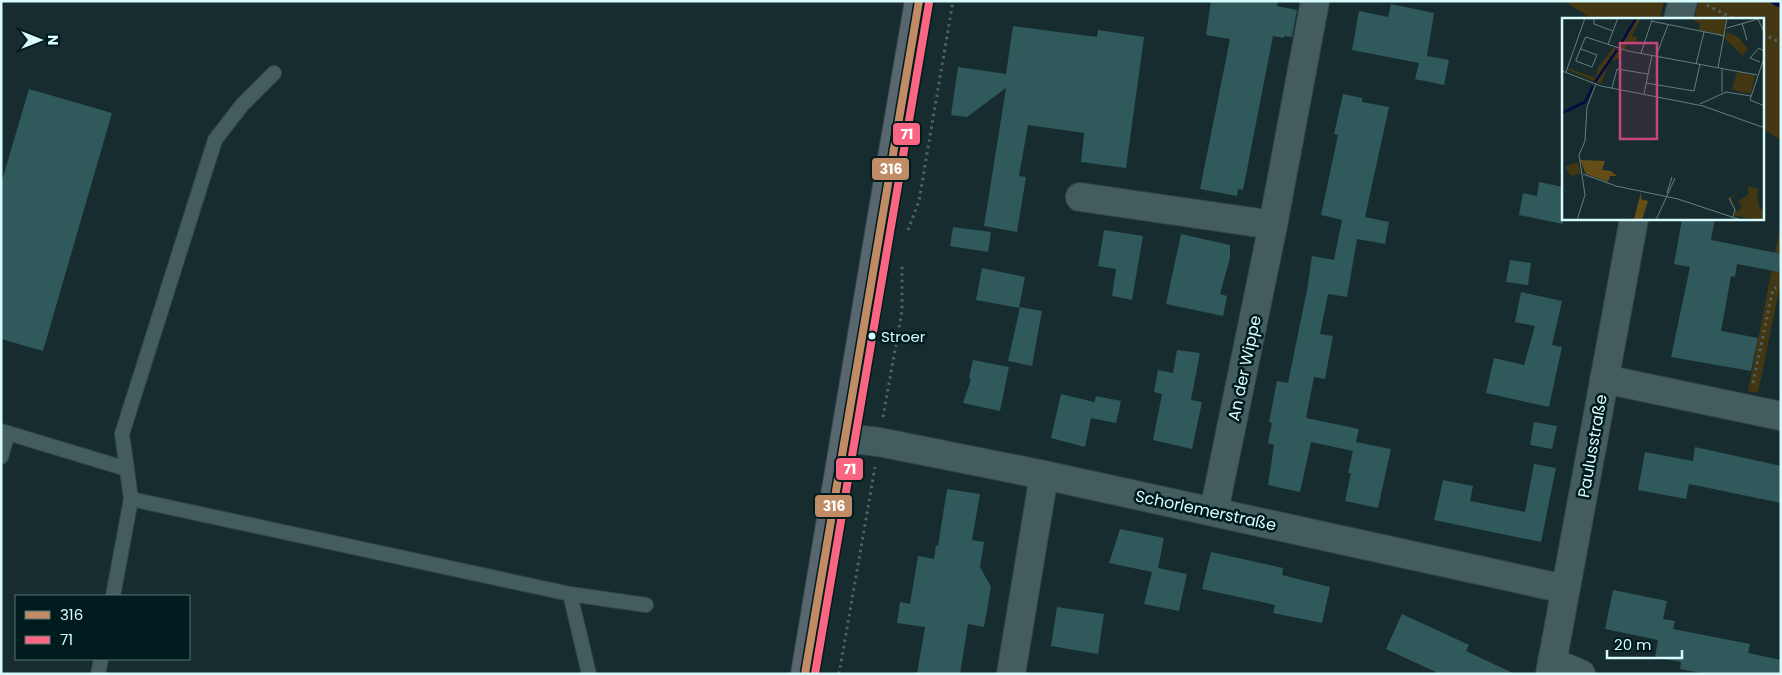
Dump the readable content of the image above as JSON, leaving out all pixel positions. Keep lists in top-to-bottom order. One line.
{"streets":{"street":["An der Wippe","Paulusstraße","Schorlemerstraße"]},"crossings":[["An der Wippe","Schorlemerstraße"],["Paulusstraße","Schorlemerstraße"]],"places":["Stroer"],"lines":["transit line 316","transit line 71"],"legend":["316","71"],"scale_bar":"20 m","north":"right"}
